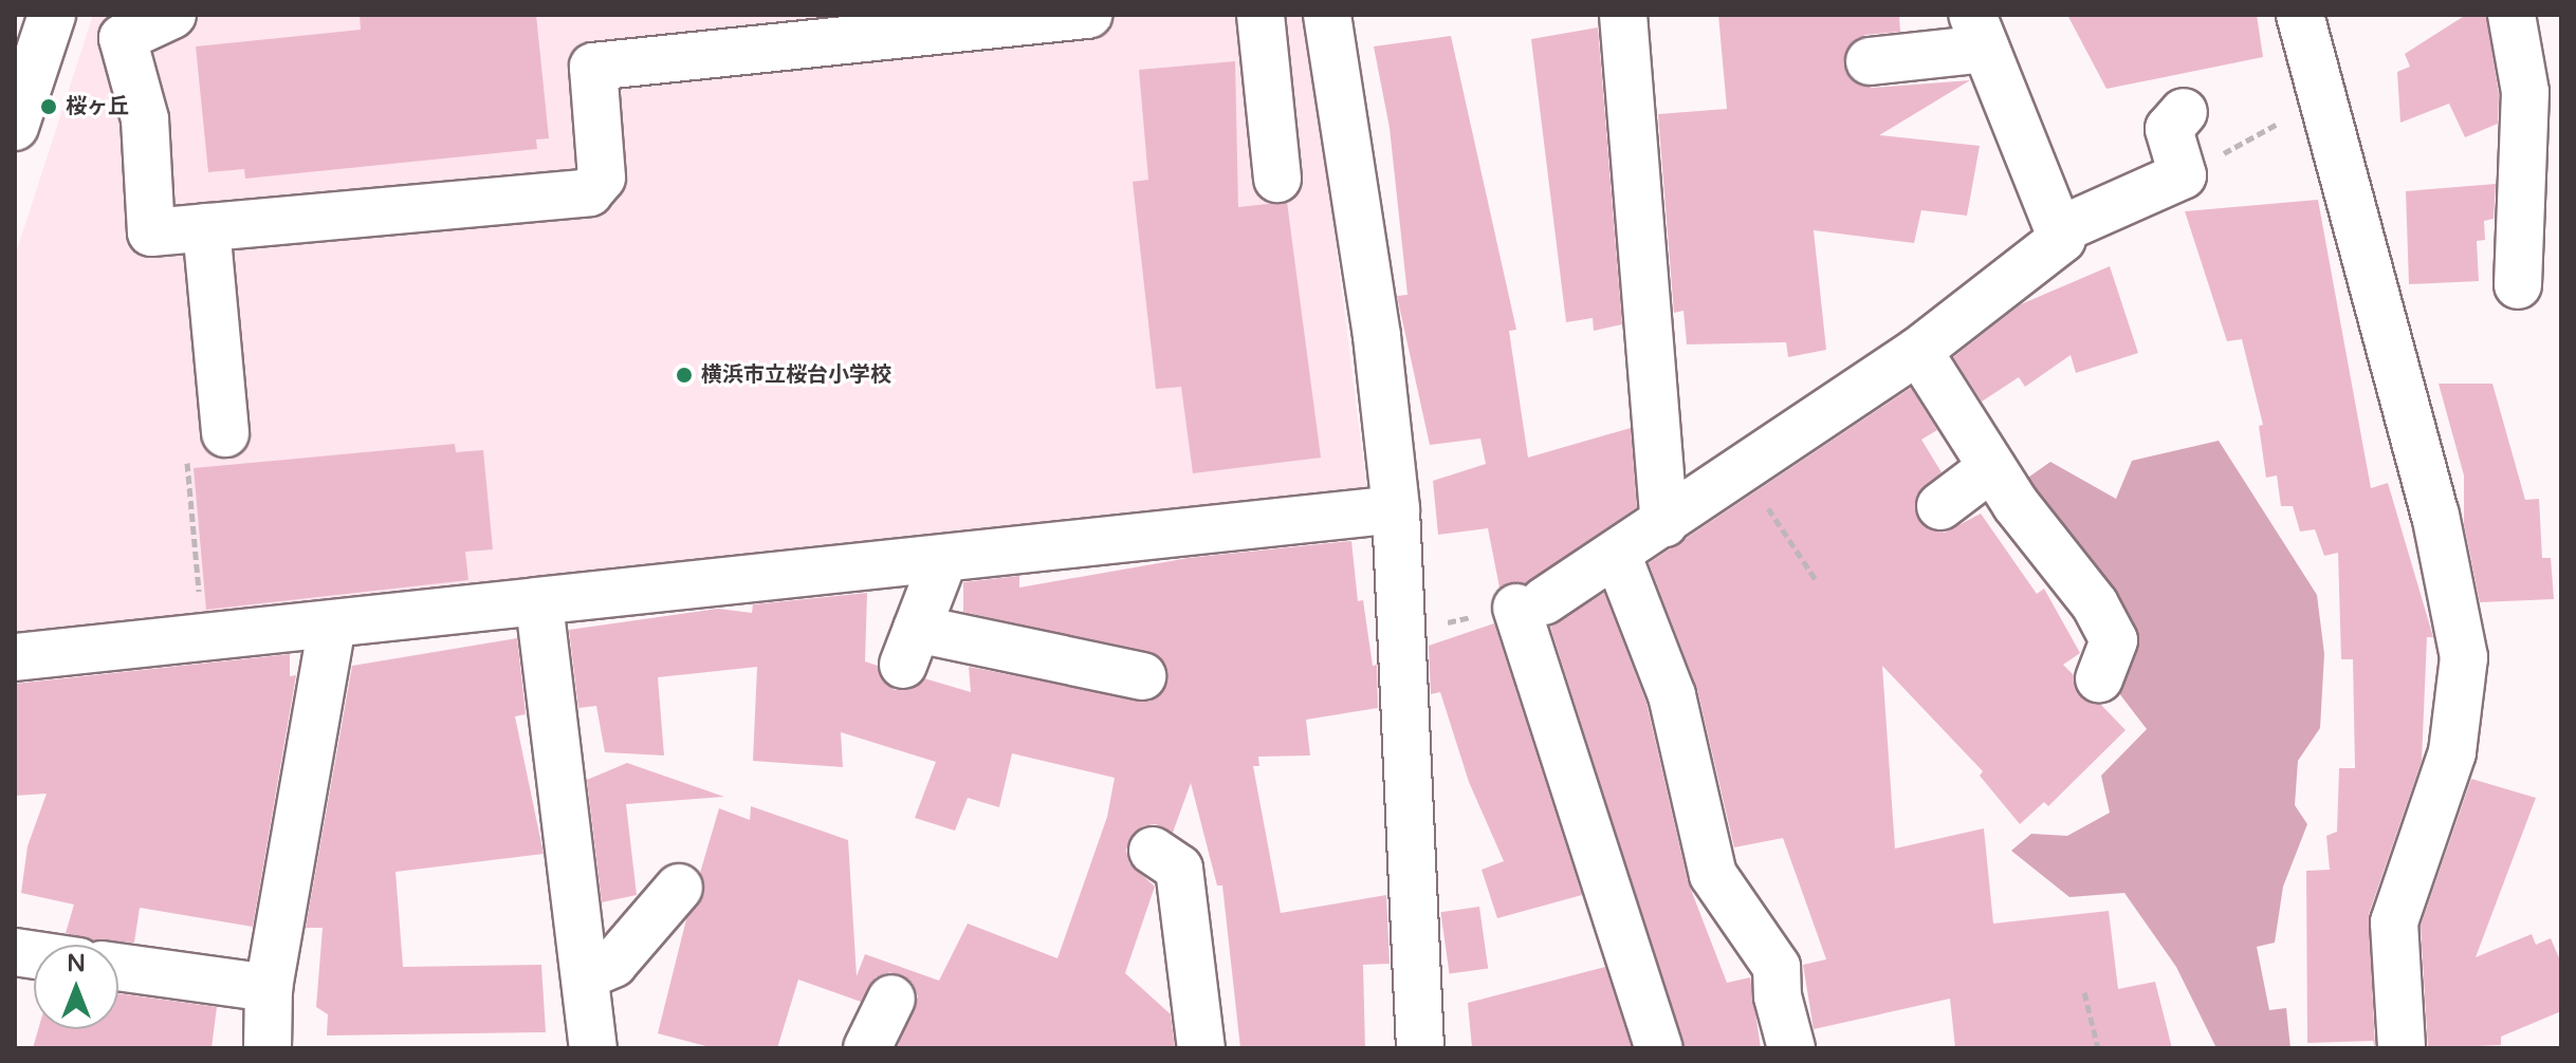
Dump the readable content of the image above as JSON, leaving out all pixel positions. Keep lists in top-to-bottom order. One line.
{"places":["桜ヶ丘","横浜市立桜台小学校"],"north":"top"}
